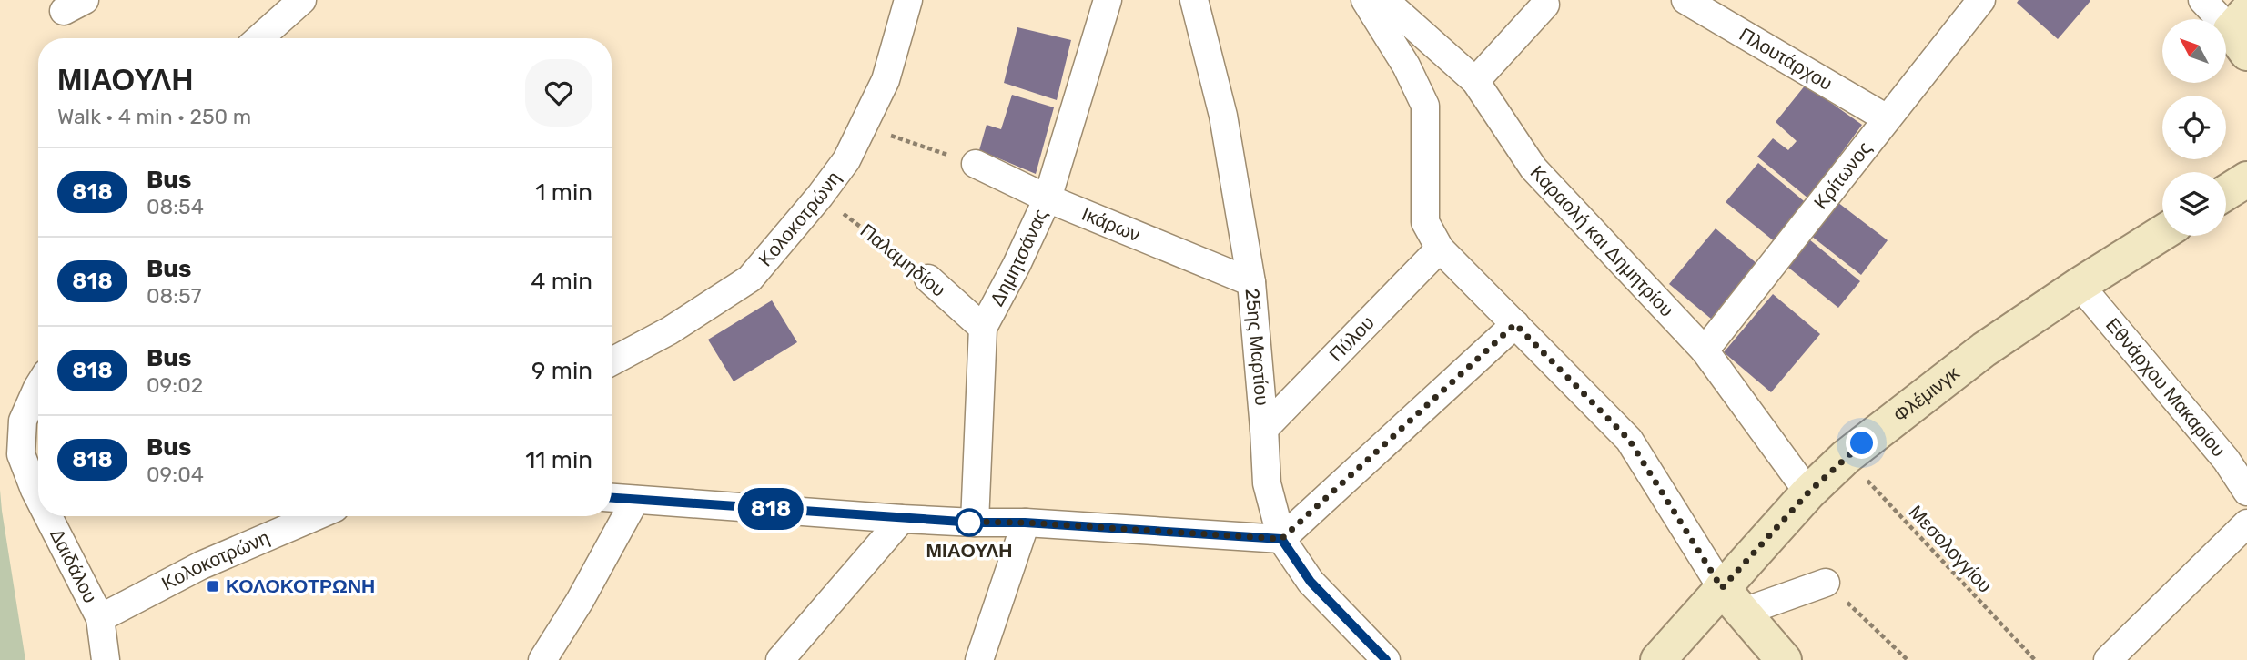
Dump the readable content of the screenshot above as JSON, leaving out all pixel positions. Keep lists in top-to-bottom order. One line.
{"streets":{"street":["Πλουτάρχου","Κρίτωνος","Κολοκοτρώνη","Ικάρων","Καραολή και Δημητρίου","Δημητσάνας","Παλαμηδίου","Πύλου","25ης Μαρτίου","Εθνάρχου Μακαρίου","Φλέμινγκ","Δαιδάλου"],"path":["Μεσολογγίου"]},"crossings":[["Πλουτάρχου","Κρίτωνος"],["Κρίτωνος","Καραολή και Δημητρίου"],["Κολοκοτρώνη","Παλαμηδίου"],["Κολοκοτρώνη","Δαιδάλου"],["Ικάρων","Δημητσάνας"],["Ικάρων","25ης Μαρτίου"],["Καραολή και Δημητρίου","Φλέμινγκ"],["Δημητσάνας","Παλαμηδίου"],["Πύλου","25ης Μαρτίου"],["Εθνάρχου Μακαρίου","Φλέμινγκ"],["Φλέμινγκ","Μεσολογγίου"]],"places":{"other":["ΜΙΑΟΥΛΗ"],"transit":["ΚΟΛΟΚΟΤΡΩΝΗ"]},"lines":["bus line 818"],"north":"top left","page":{"on_map":"818","heading":["ΜΙΑΟΥΛΗ","Walk · 4 min · 250 m"],"list":[{"mark":"818","name":"Bus","note":"08:54","value":"1 min"},{"mark":"818","name":"Bus","note":"08:57","value":"4 min"},{"mark":"818","name":"Bus","note":"09:02","value":"9 min"},{"mark":"818","name":"Bus","note":"09:04","value":"11 min"}]}}
